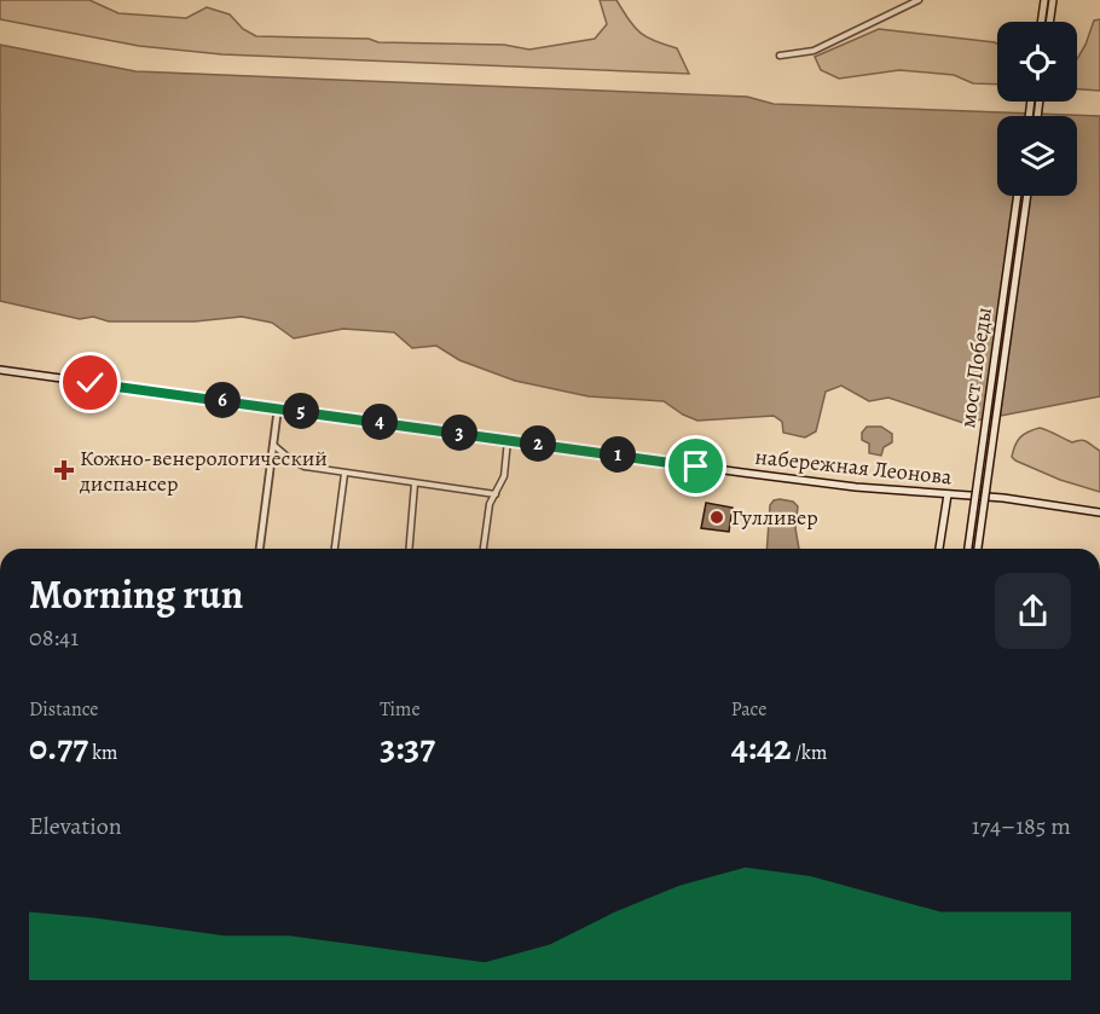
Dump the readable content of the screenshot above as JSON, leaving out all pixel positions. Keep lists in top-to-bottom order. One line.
{"streets":{"main road":["мост Победы","набережная Леонова"]},"places":{"health":["Кожно-венерологический диспансер"],"other":["Гулливер"]},"page":{"pins":["6","5","4","3","2","1"],"heading":["Morning run","08:41"],"stats":[["Distance","0.77 km"],["Time","3:37"],["Pace","4:42 /km"]],"chart":["Elevation","174–185 m"]}}
